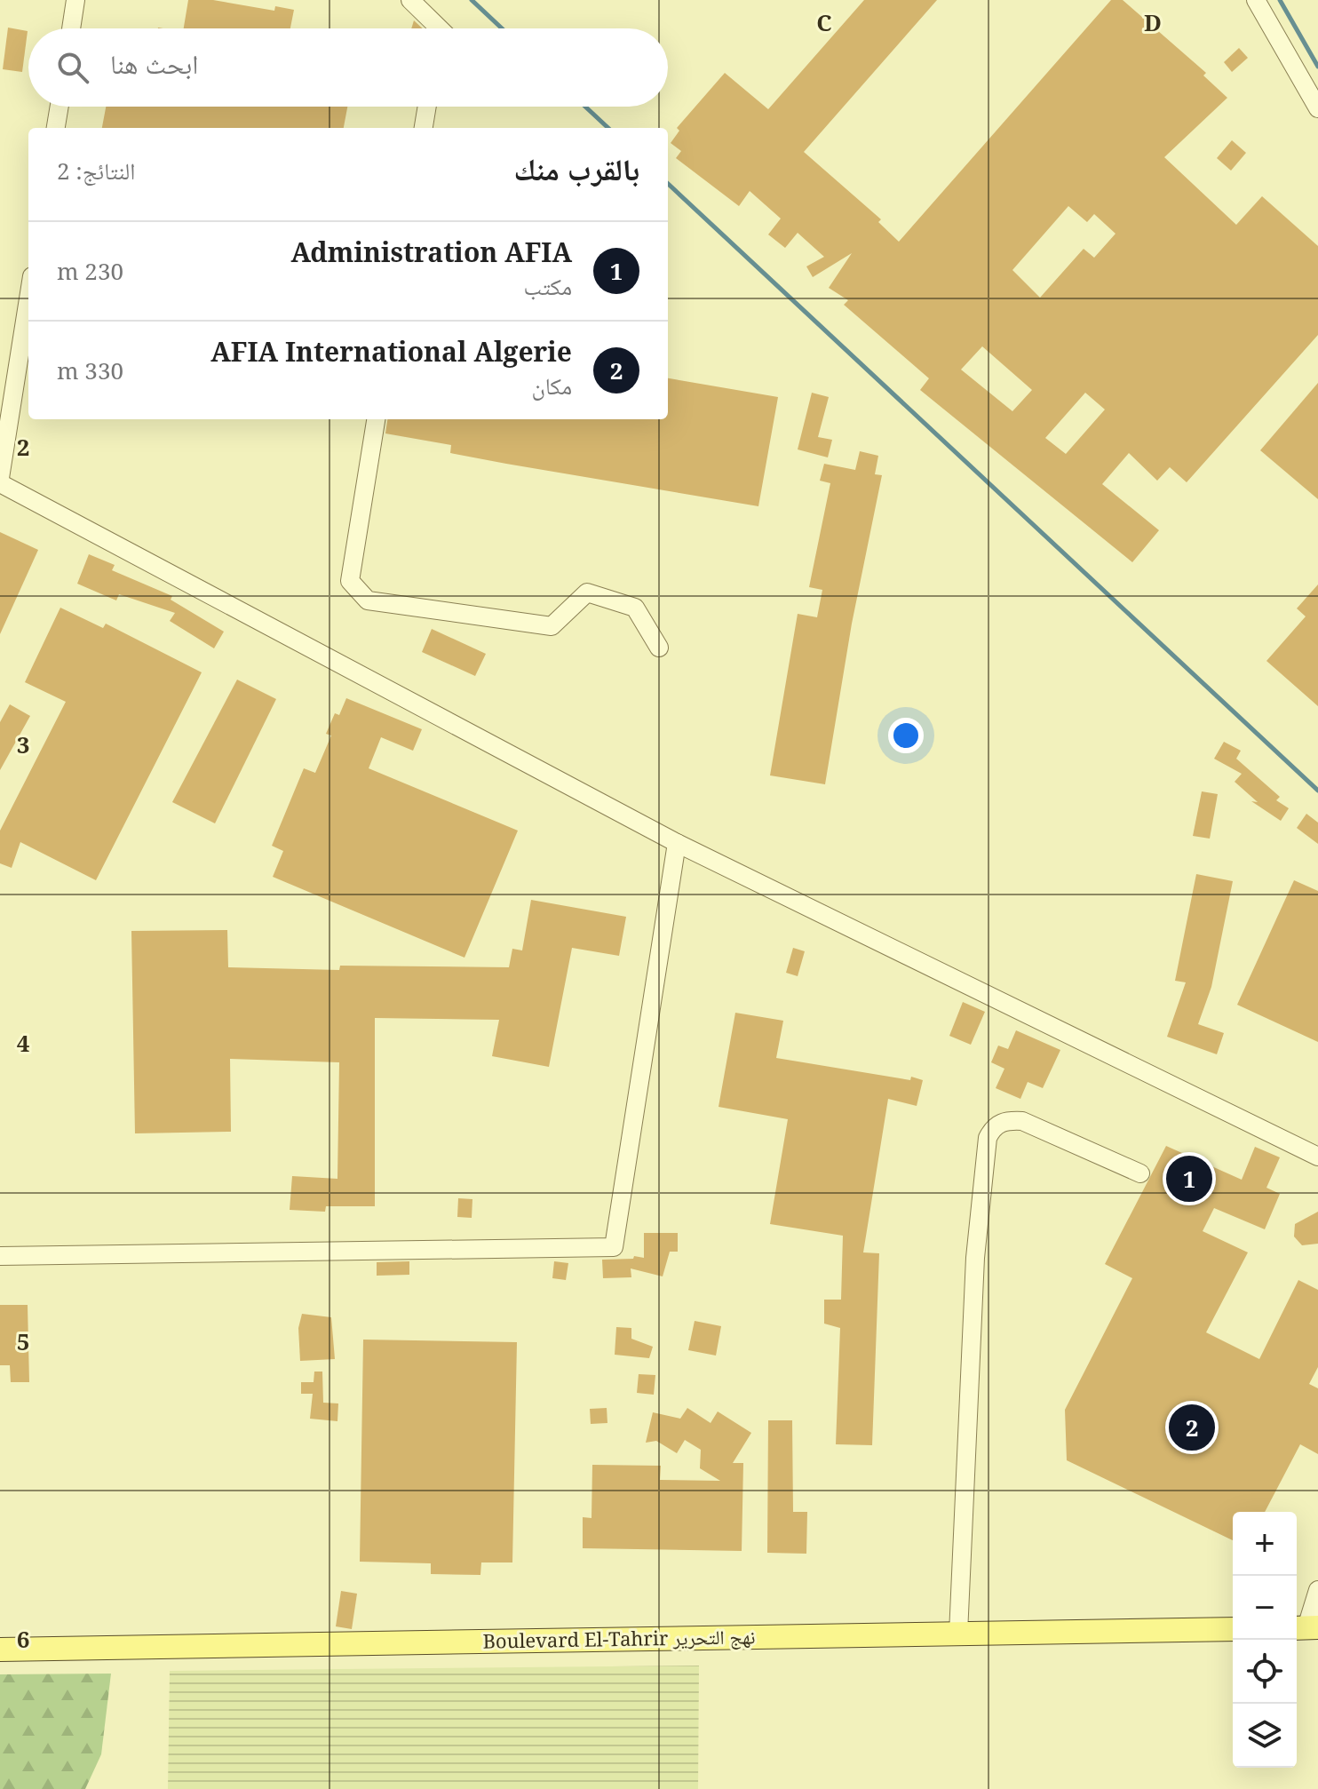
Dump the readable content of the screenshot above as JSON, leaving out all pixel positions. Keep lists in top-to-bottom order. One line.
{"streets":{"main road":["Boulevard El-Tahrir نهج التحرير"]},"page":{"search":"ابحث هنا","heading":["بالقرب منك","النتائج: 2"],"list":[{"mark":"1","name":"Administration AFIA","note":"مكتب","value":"230 m"},{"mark":"2","name":"AFIA International Algerie","note":"مكان","value":"330 m"}],"pins":["1","2"],"map_buttons":["+","−"]},"grid":{"columns":["C","D"],"rows":["2","3","4","5","6"]}}
